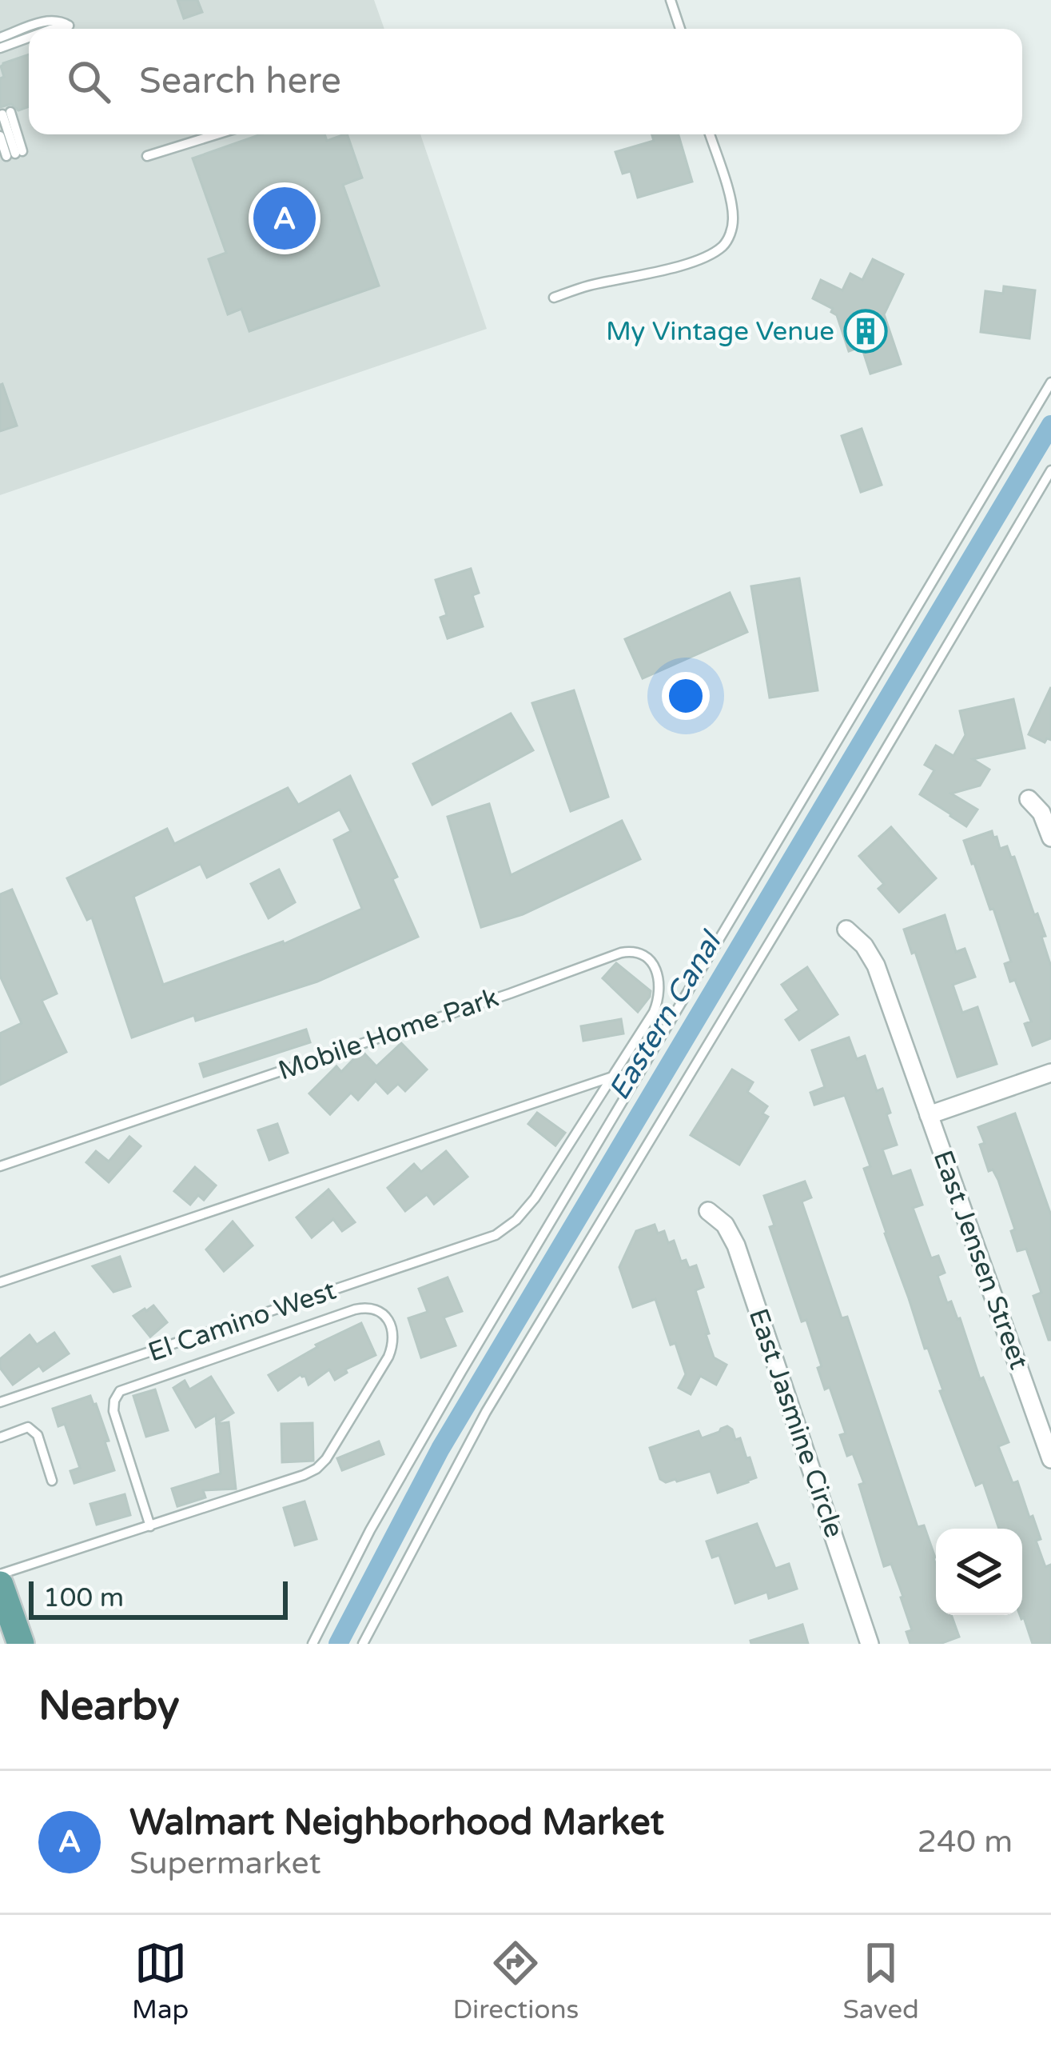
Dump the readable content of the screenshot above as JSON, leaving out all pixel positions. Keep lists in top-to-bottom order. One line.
{"streets":{"street":["East Jensen Street","East Jasmine Circle"],"lane":["Mobile Home Park","El Camino West"]},"crossings":[["Mobile Home Park","El Camino West"]],"water":["Eastern Canal"],"places":{"building":["My Vintage Venue"]},"scale_bar":"100 m","page":{"search":"Search here","pins":"A","scale":"100 m","heading":"Nearby","list":[{"mark":"A","name":"Walmart Neighborhood Market","note":"Supermarket","value":"240 m"}],"nav":["Map","Directions","Saved"]}}
